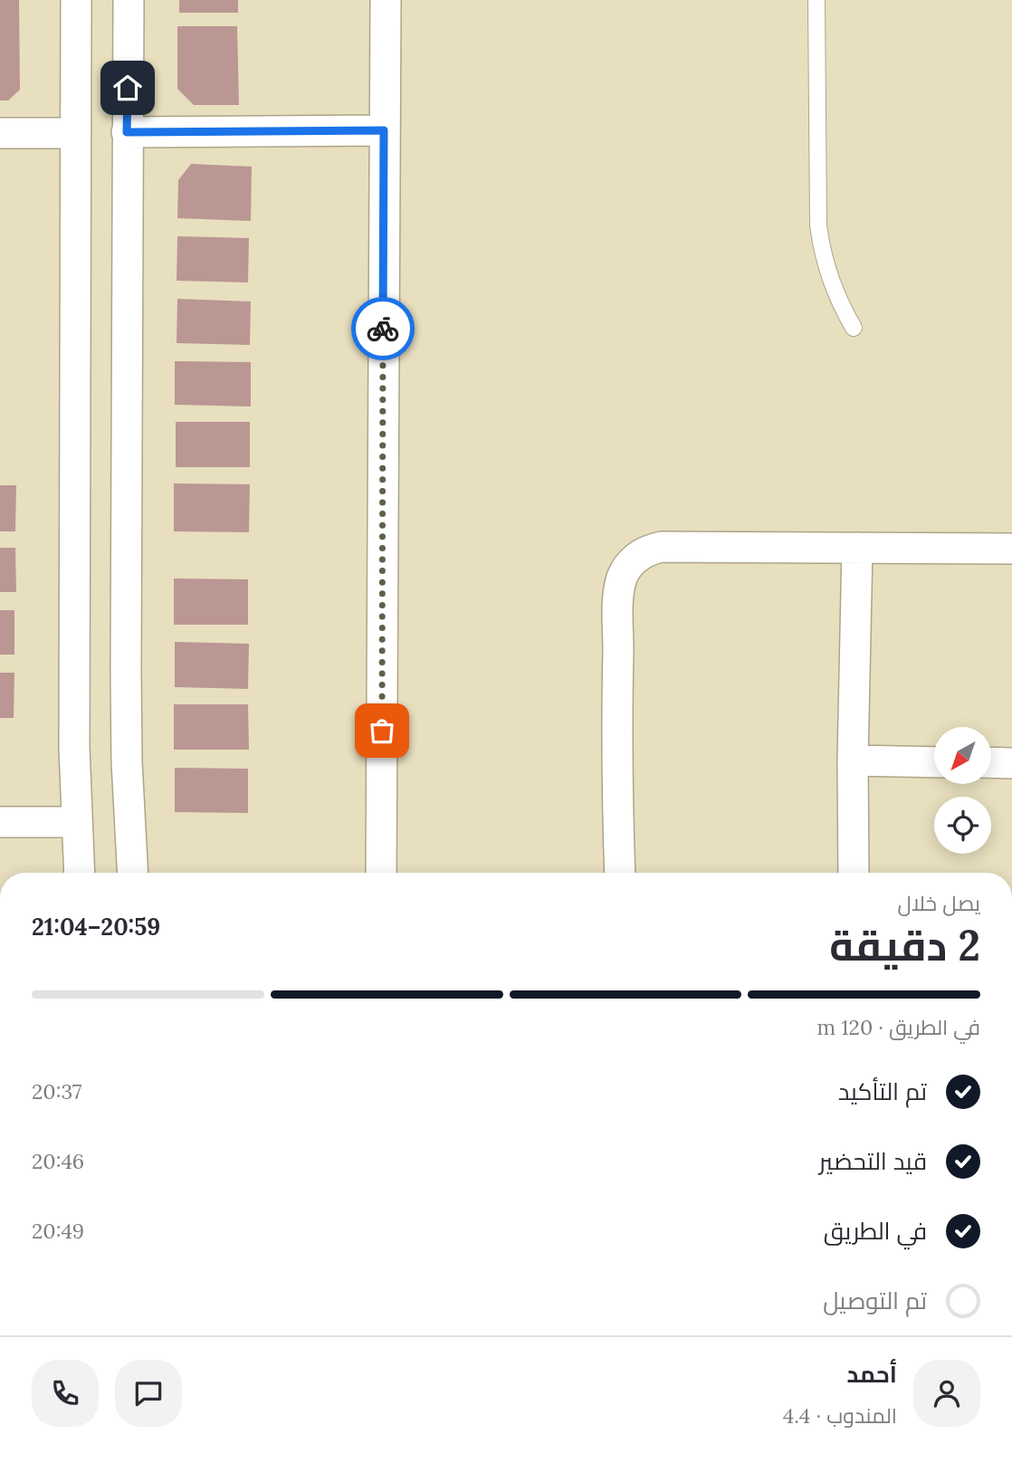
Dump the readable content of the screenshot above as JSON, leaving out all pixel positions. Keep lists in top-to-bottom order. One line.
{"north":"bottom left","page":{"heading":["2 دقيقة","يصل خلال","20:59–21:04"],"panel":["أحمد","المندوب · 4.4"],"bar":"في الطريق · 120 m","list":[["تم التأكيد","20:37"],["قيد التحضير","20:46"],["في الطريق","20:49"],"تم التوصيل"]}}
